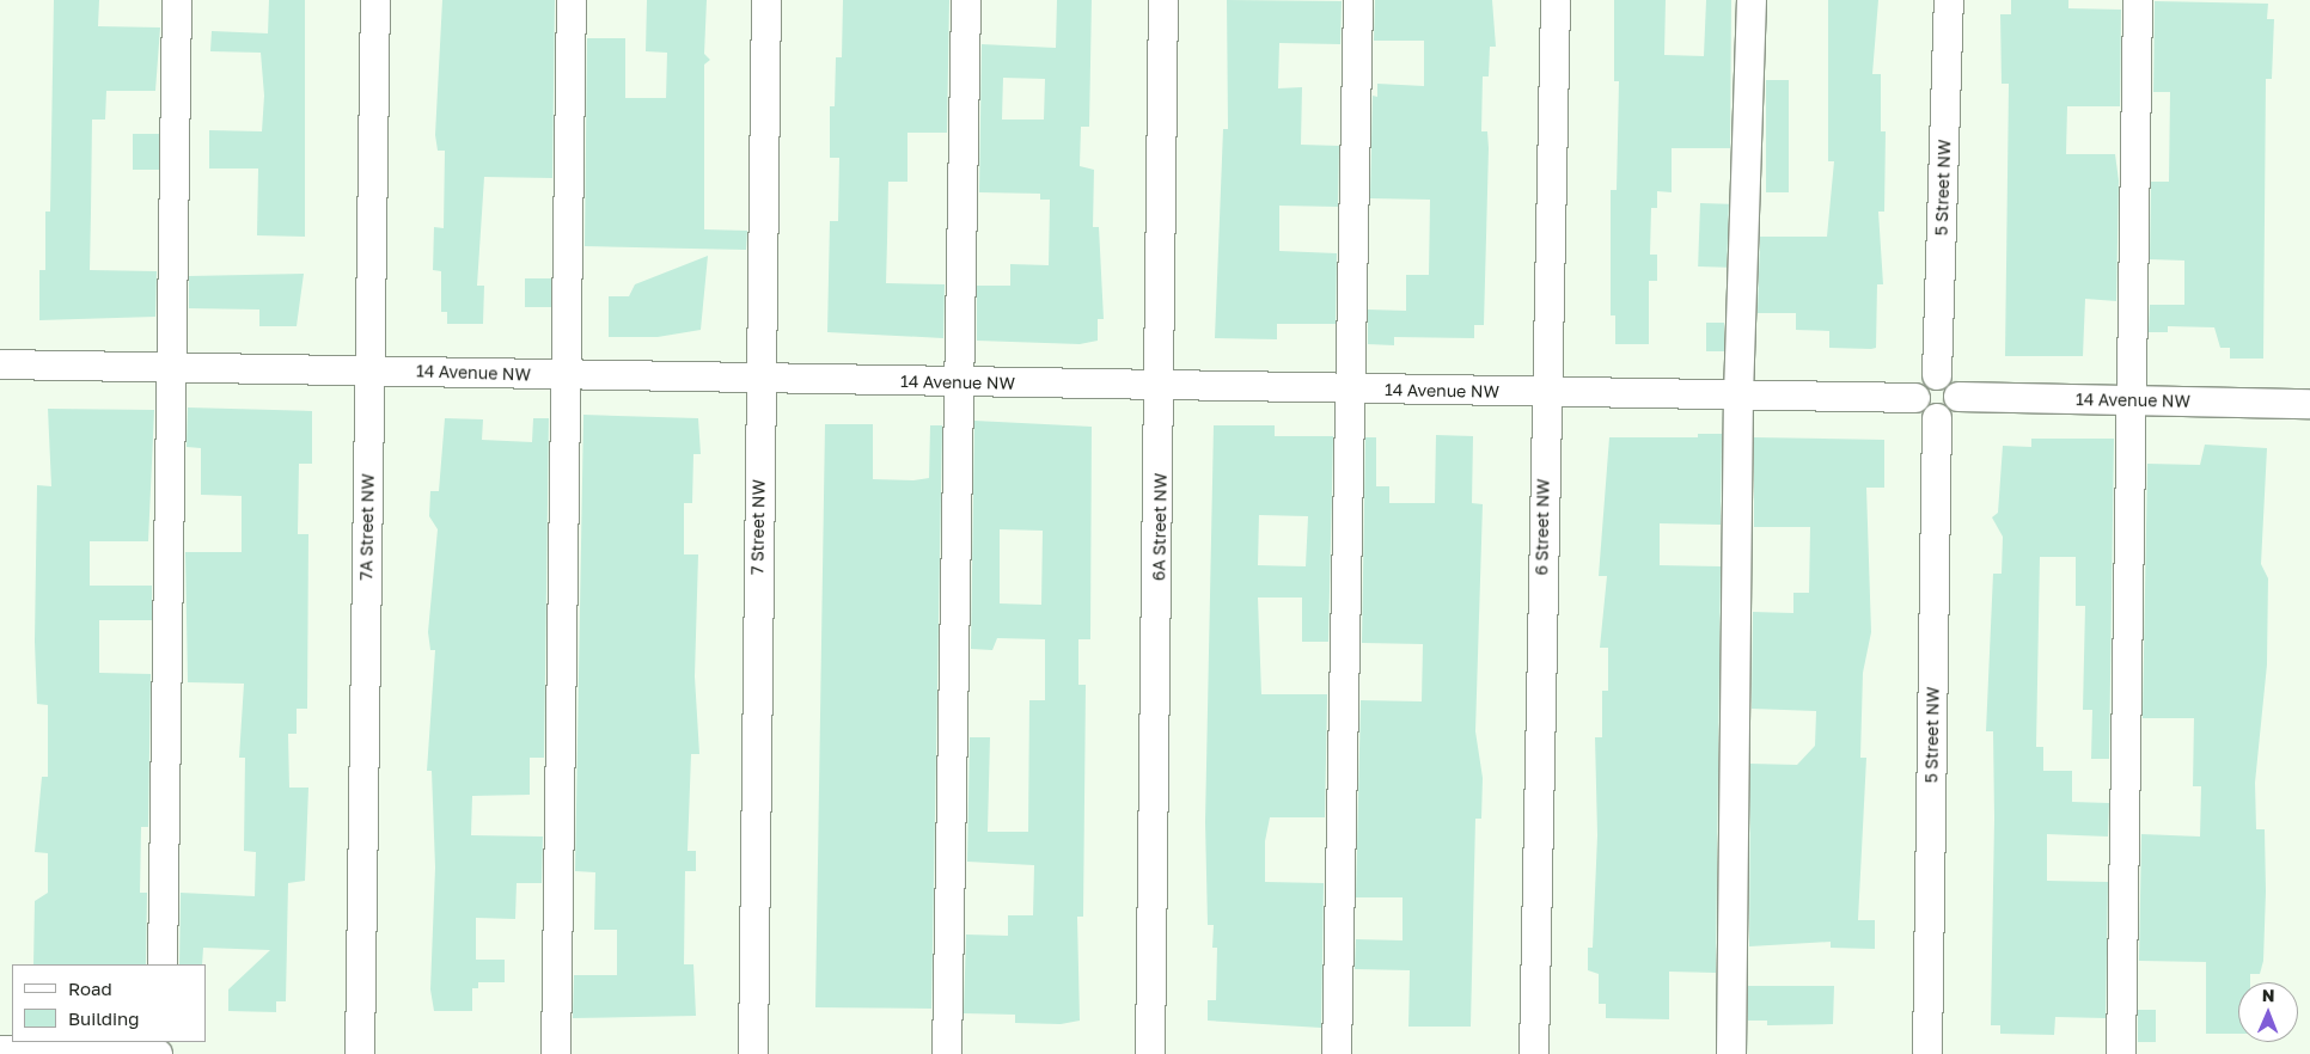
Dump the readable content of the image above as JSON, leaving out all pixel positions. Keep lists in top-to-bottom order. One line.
{"streets":{"street":["5 Street NW","14 Avenue NW","7A Street NW","7 Street NW","6A Street NW","6 Street NW"]},"crossings":[["5 Street NW","14 Avenue NW"],["14 Avenue NW","7A Street NW"],["14 Avenue NW","7 Street NW"],["14 Avenue NW","6A Street NW"],["14 Avenue NW","6 Street NW"]],"legend":["Road","Building"],"north":"top"}
